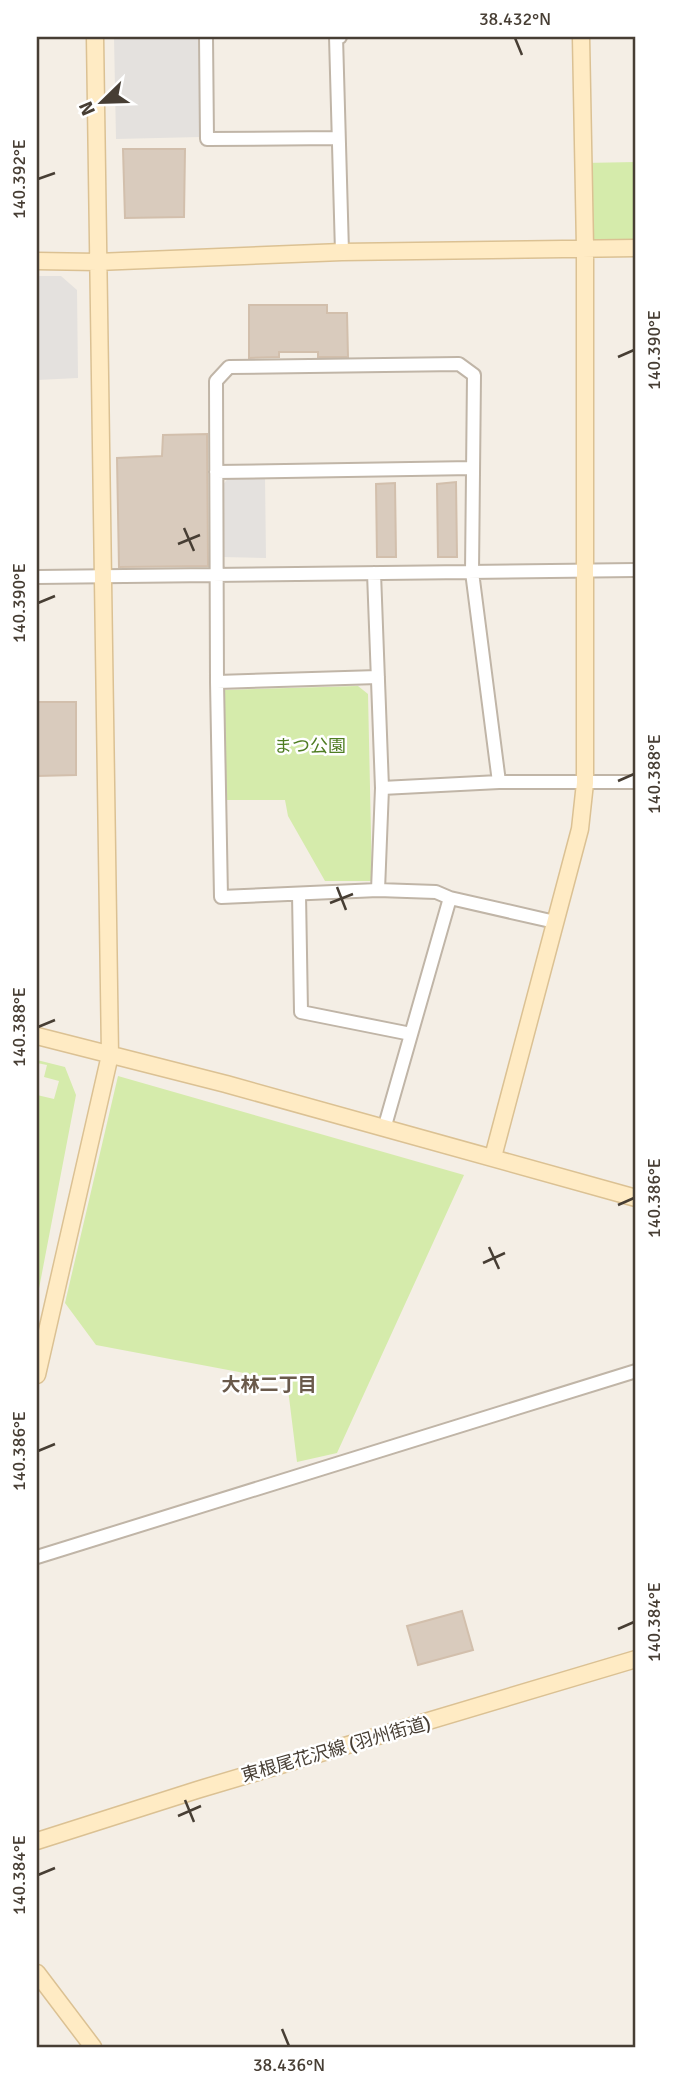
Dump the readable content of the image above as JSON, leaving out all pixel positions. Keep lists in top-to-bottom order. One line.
{"streets":{"street":["東根尾花沢線 (羽州街道)"]},"districts":["大林二丁目"],"parks":["まつ公園"],"north":"bottom left","coordinates":["38.432°N","140.392°E","140.390°E","140.388°E","140.386°E","140.384°E","38.436°N"]}
